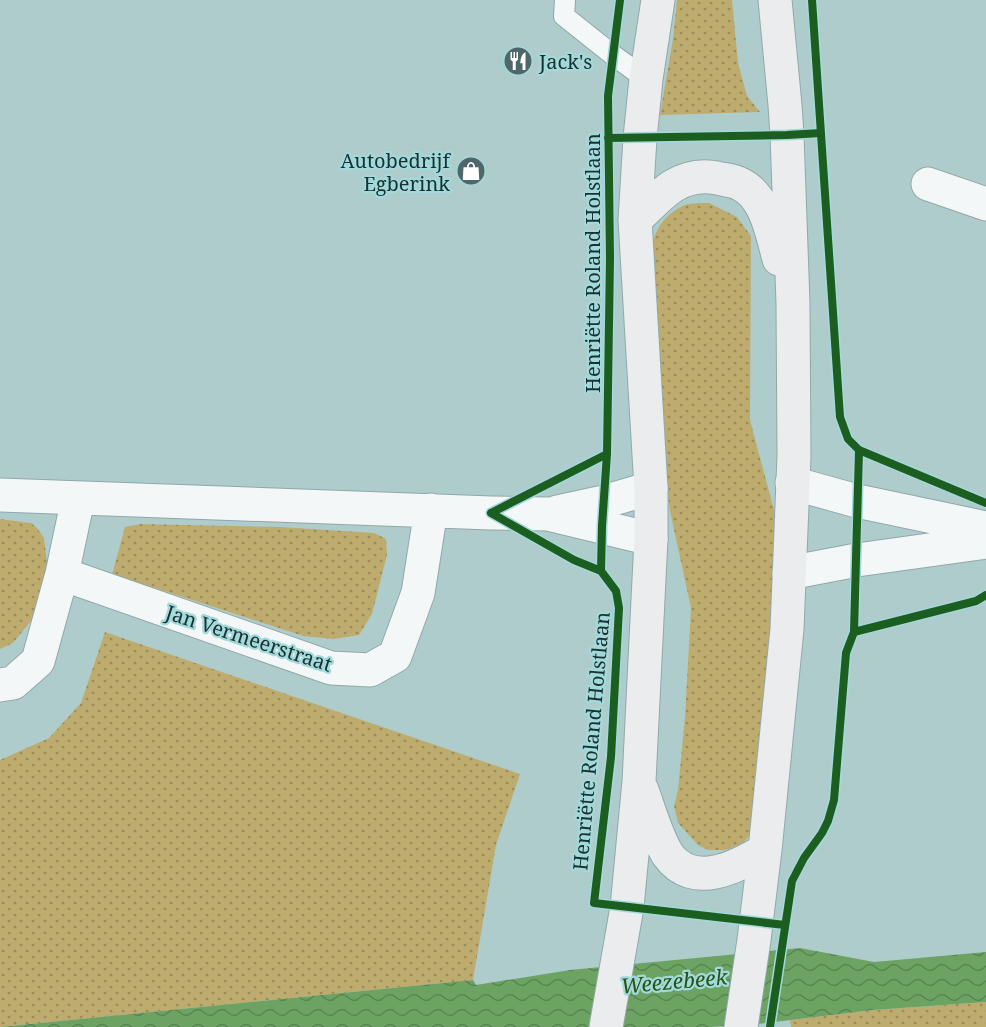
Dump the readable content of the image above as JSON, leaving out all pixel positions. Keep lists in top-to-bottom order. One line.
{"streets":{"street":["Jan Vermeerstraat"],"cycle path":["Henriëtte Roland Holstlaan"]},"water":["Weezebeek"],"places":{"restaurant":["Jack's"],"shop":["Autobedrijf Egberink"]}}
